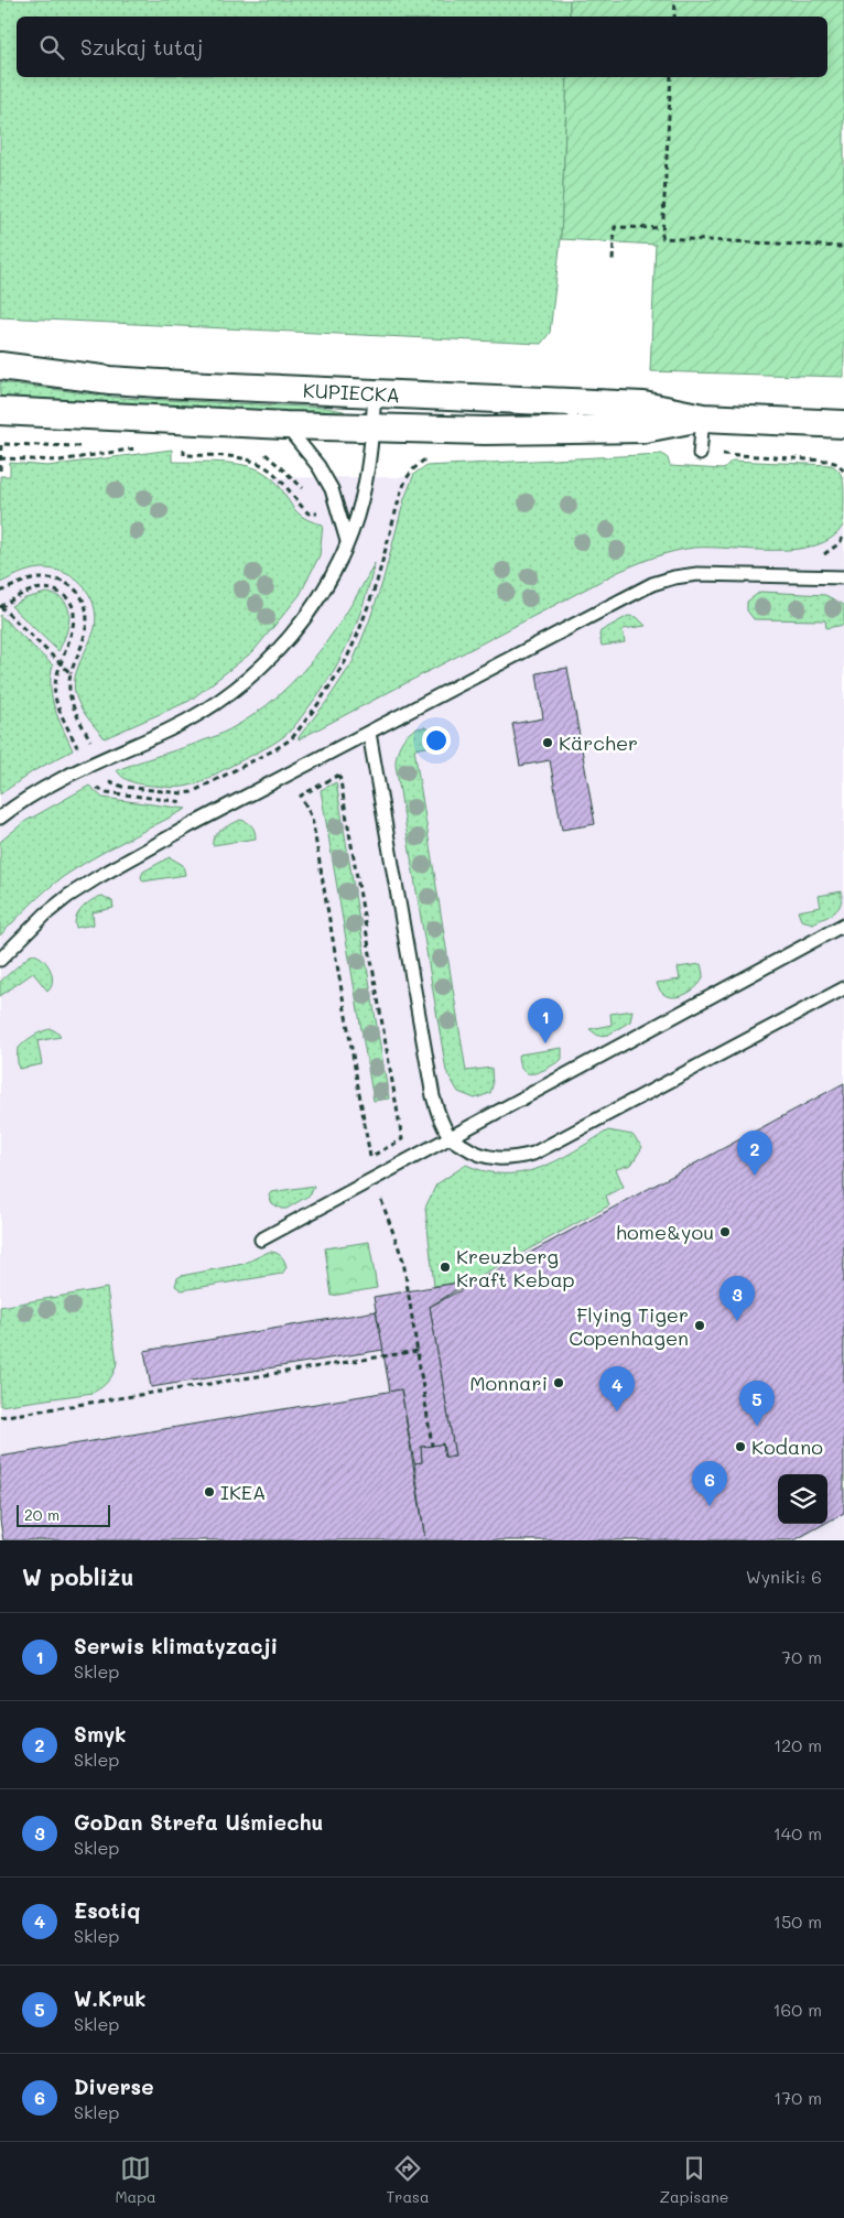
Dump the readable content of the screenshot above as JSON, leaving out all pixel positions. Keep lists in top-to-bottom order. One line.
{"streets":{"street":["KUPIECKA"]},"places":["Kärcher","home&you","Kreuzberg Kraft Kebap","Flying Tiger Copenhagen","Monnari","Kodano","IKEA"],"scale_bar":"20 m","page":{"search":"Szukaj tutaj","pins":["1","2","3","4","5","6"],"scale":"20 m","heading":["W pobliżu","Wyniki: 6"],"list":[{"mark":"1","name":"Serwis klimatyzacji","note":"Sklep","value":"70 m"},{"mark":"2","name":"Smyk","note":"Sklep","value":"120 m"},{"mark":"3","name":"GoDan Strefa Uśmiechu","note":"Sklep","value":"140 m"},{"mark":"4","name":"Esotiq","note":"Sklep","value":"150 m"},{"mark":"5","name":"W.Kruk","note":"Sklep","value":"160 m"},{"mark":"6","name":"Diverse","note":"Sklep","value":"170 m"}],"nav":["Mapa","Trasa","Zapisane"]}}
